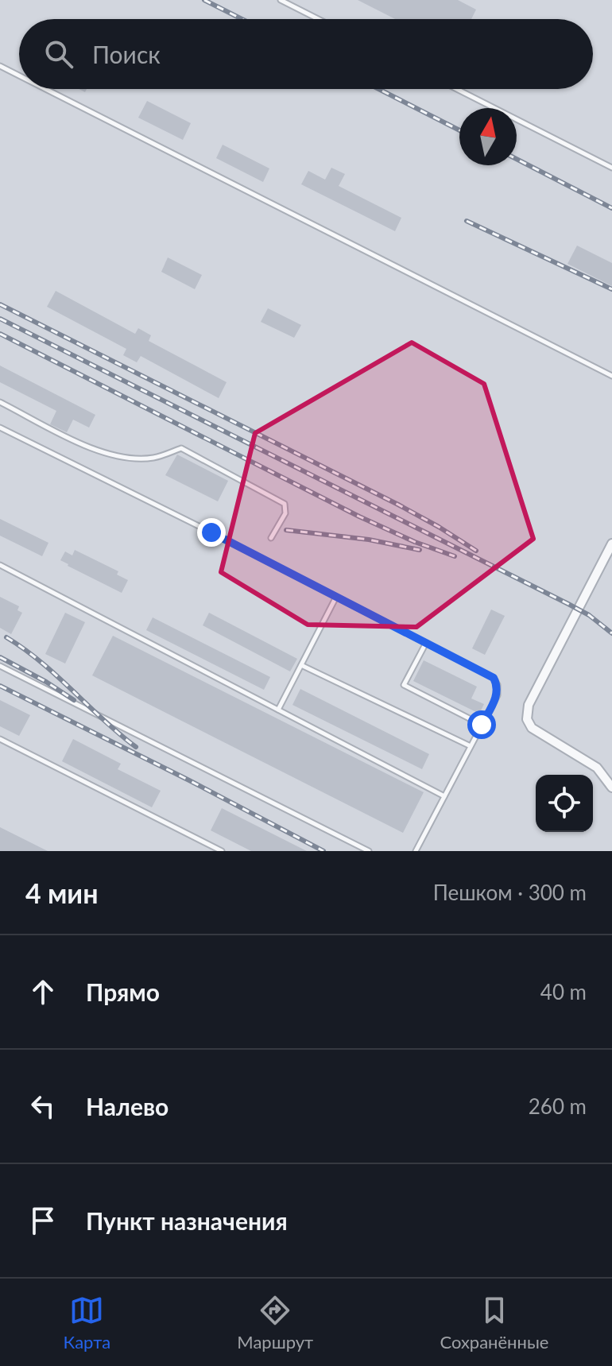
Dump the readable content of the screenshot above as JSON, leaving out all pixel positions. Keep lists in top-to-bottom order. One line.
{"north":"top","page":{"search":"Поиск","heading":["4 мин","Пешком · 300 m"],"list":[["Прямо","40 m"],["Налево","260 m"],"Пункт назначения"],"nav":["Карта","Маршрут","Сохранённые"]}}
